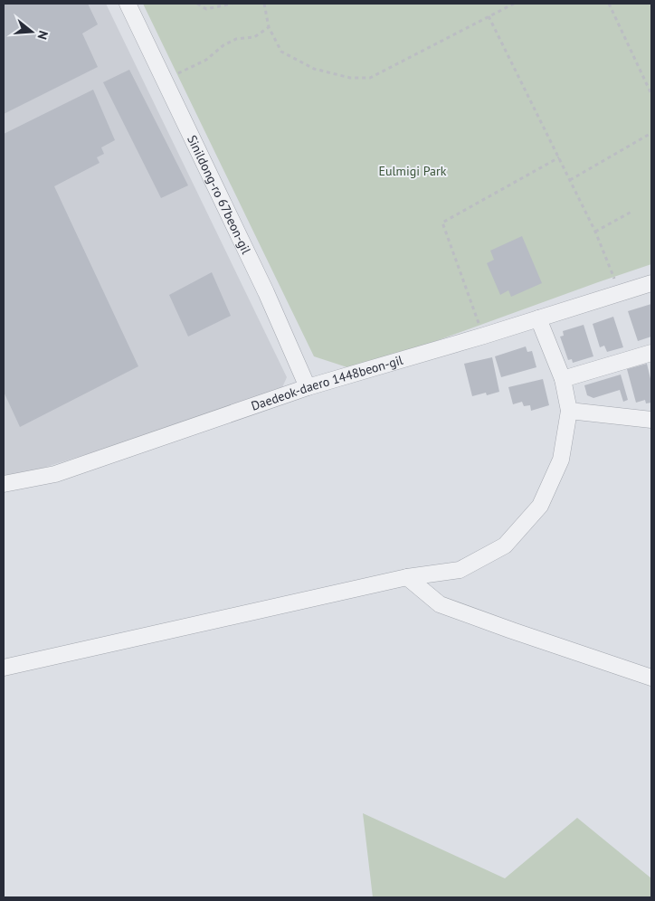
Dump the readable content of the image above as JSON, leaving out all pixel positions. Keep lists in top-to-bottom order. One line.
{"streets":{"street":["Sinildong-ro 67beon-gil","Daedeok-daero 1448beon-gil"]},"crossings":[["Sinildong-ro 67beon-gil","Daedeok-daero 1448beon-gil"]],"parks":["Eulmigi Park"],"north":"right"}
